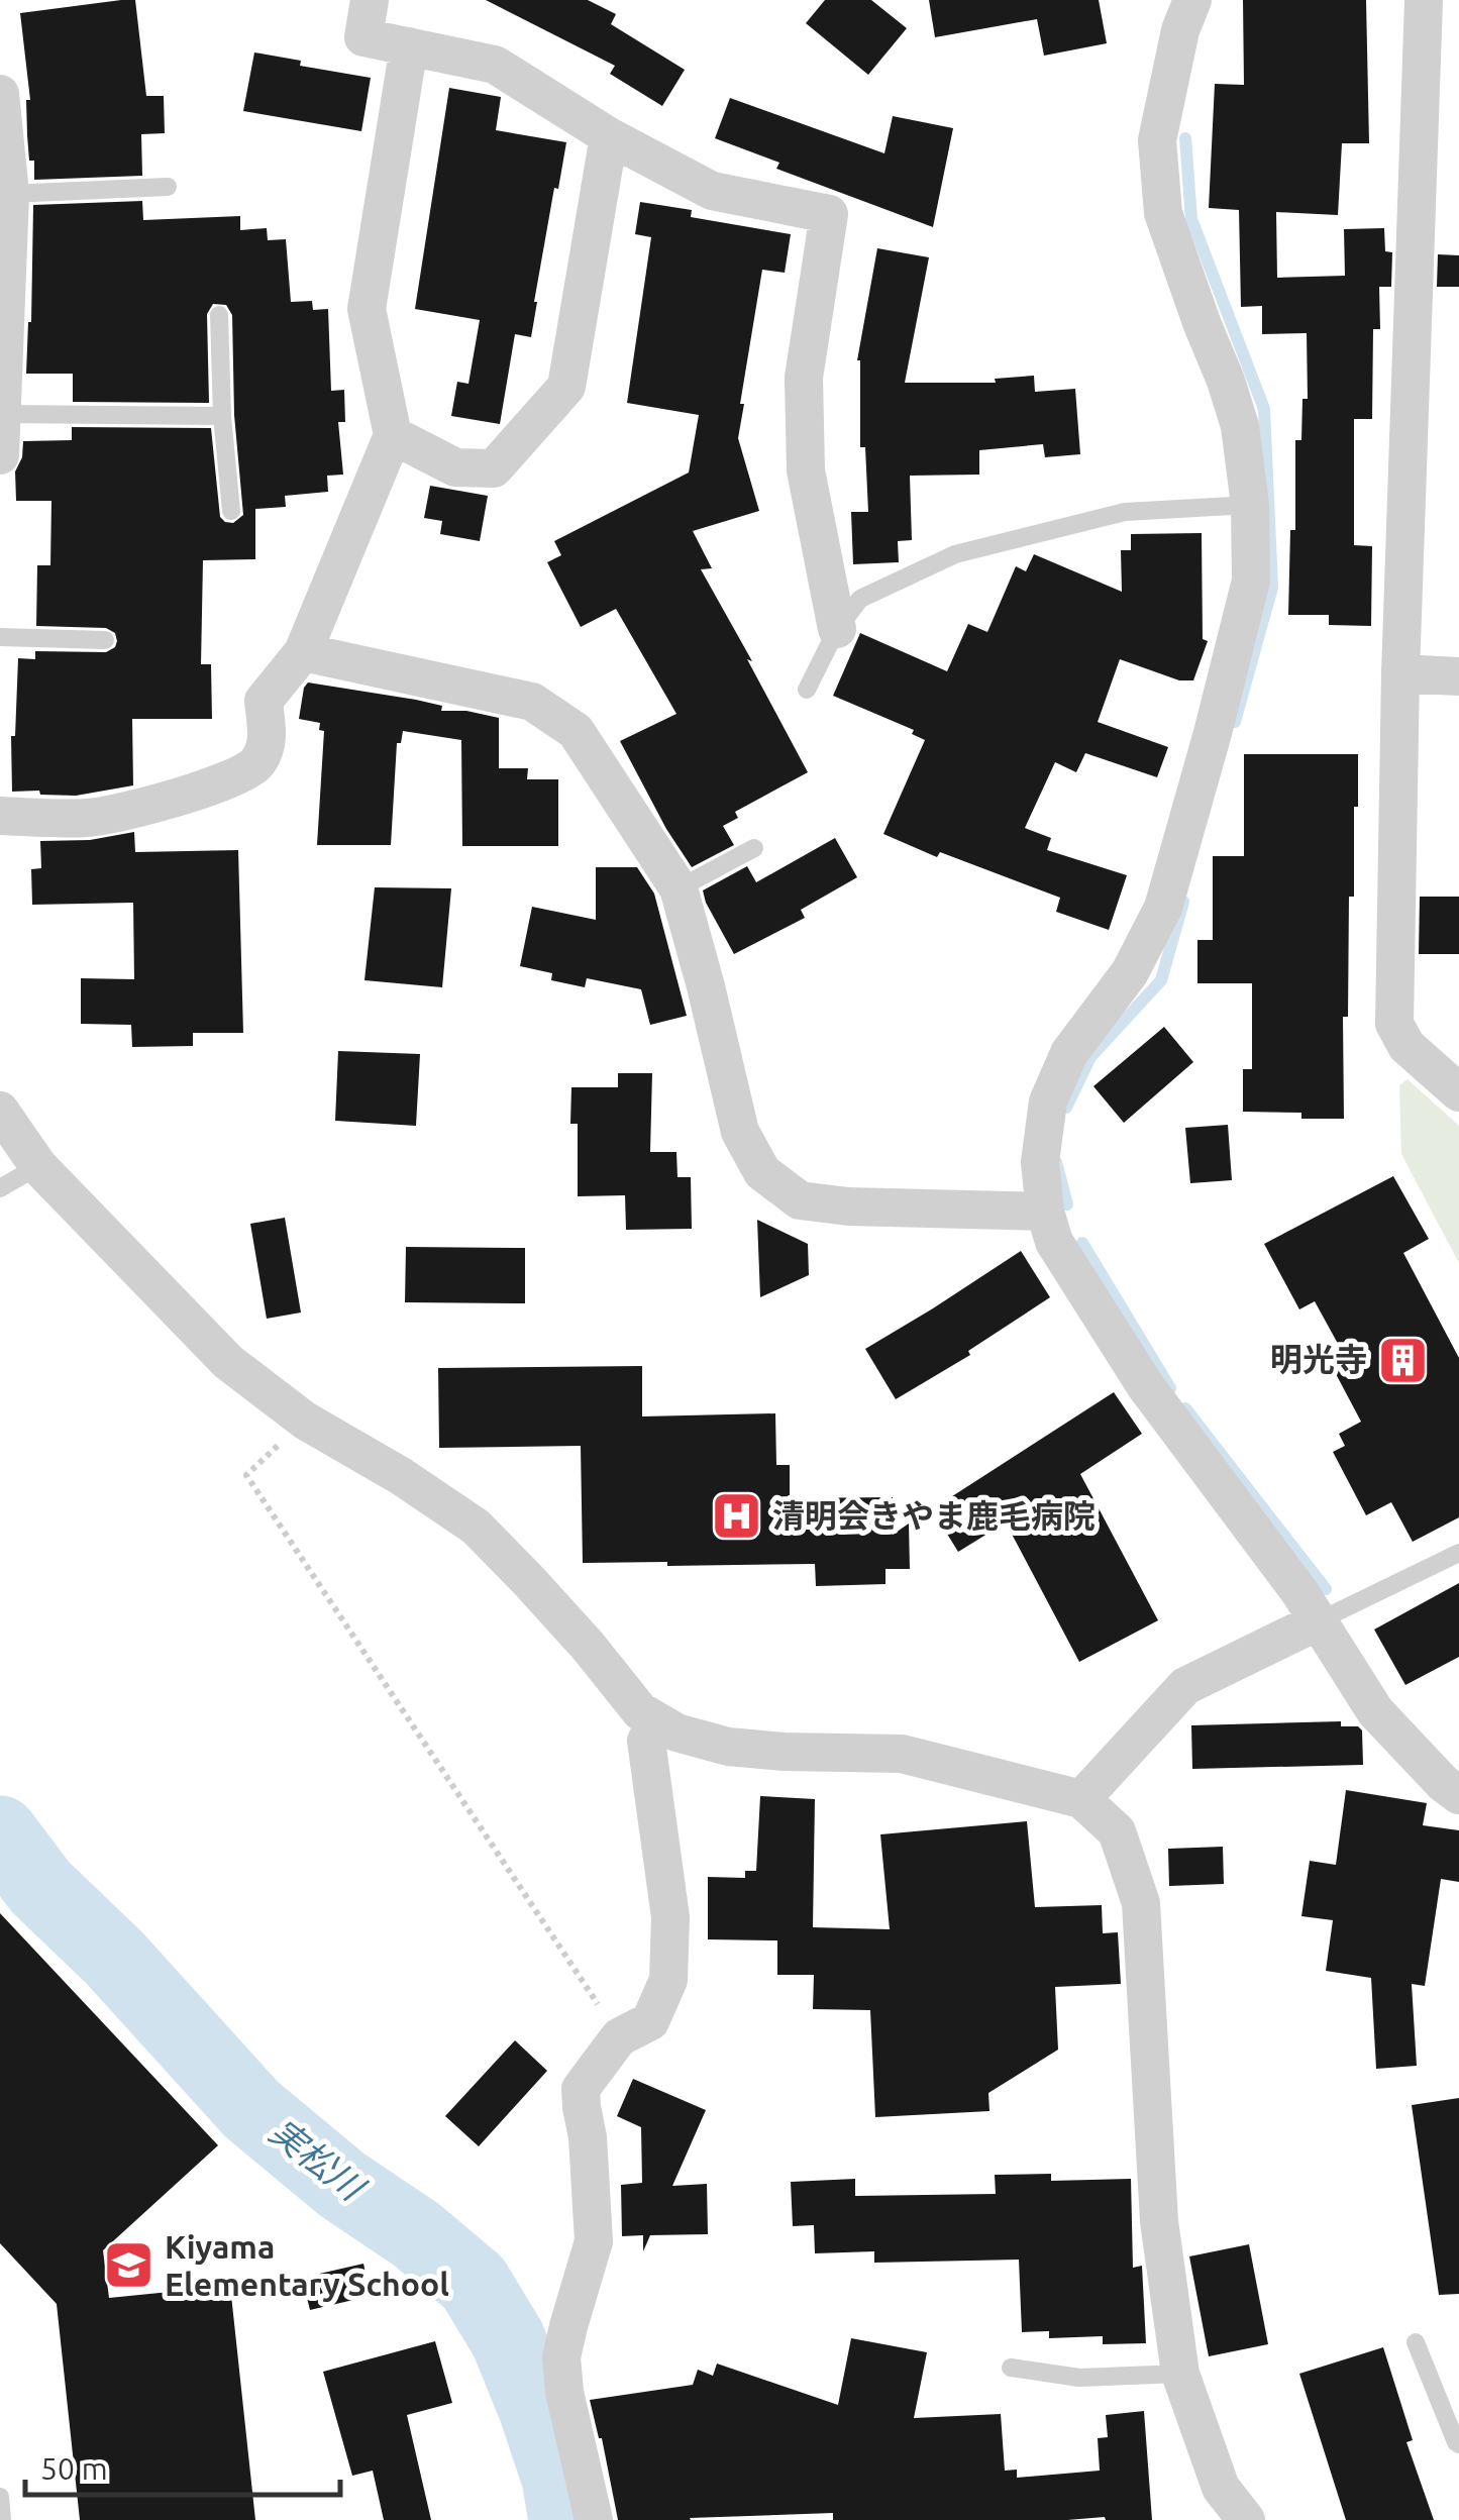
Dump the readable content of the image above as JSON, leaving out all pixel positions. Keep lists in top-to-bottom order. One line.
{"water":["実松川"],"places":{"building":["明光寺"],"hospital":["清明会きやま鹿毛病院"],"school or university":["Kiyama Elementary School"]},"scale_bar":"50 m"}
